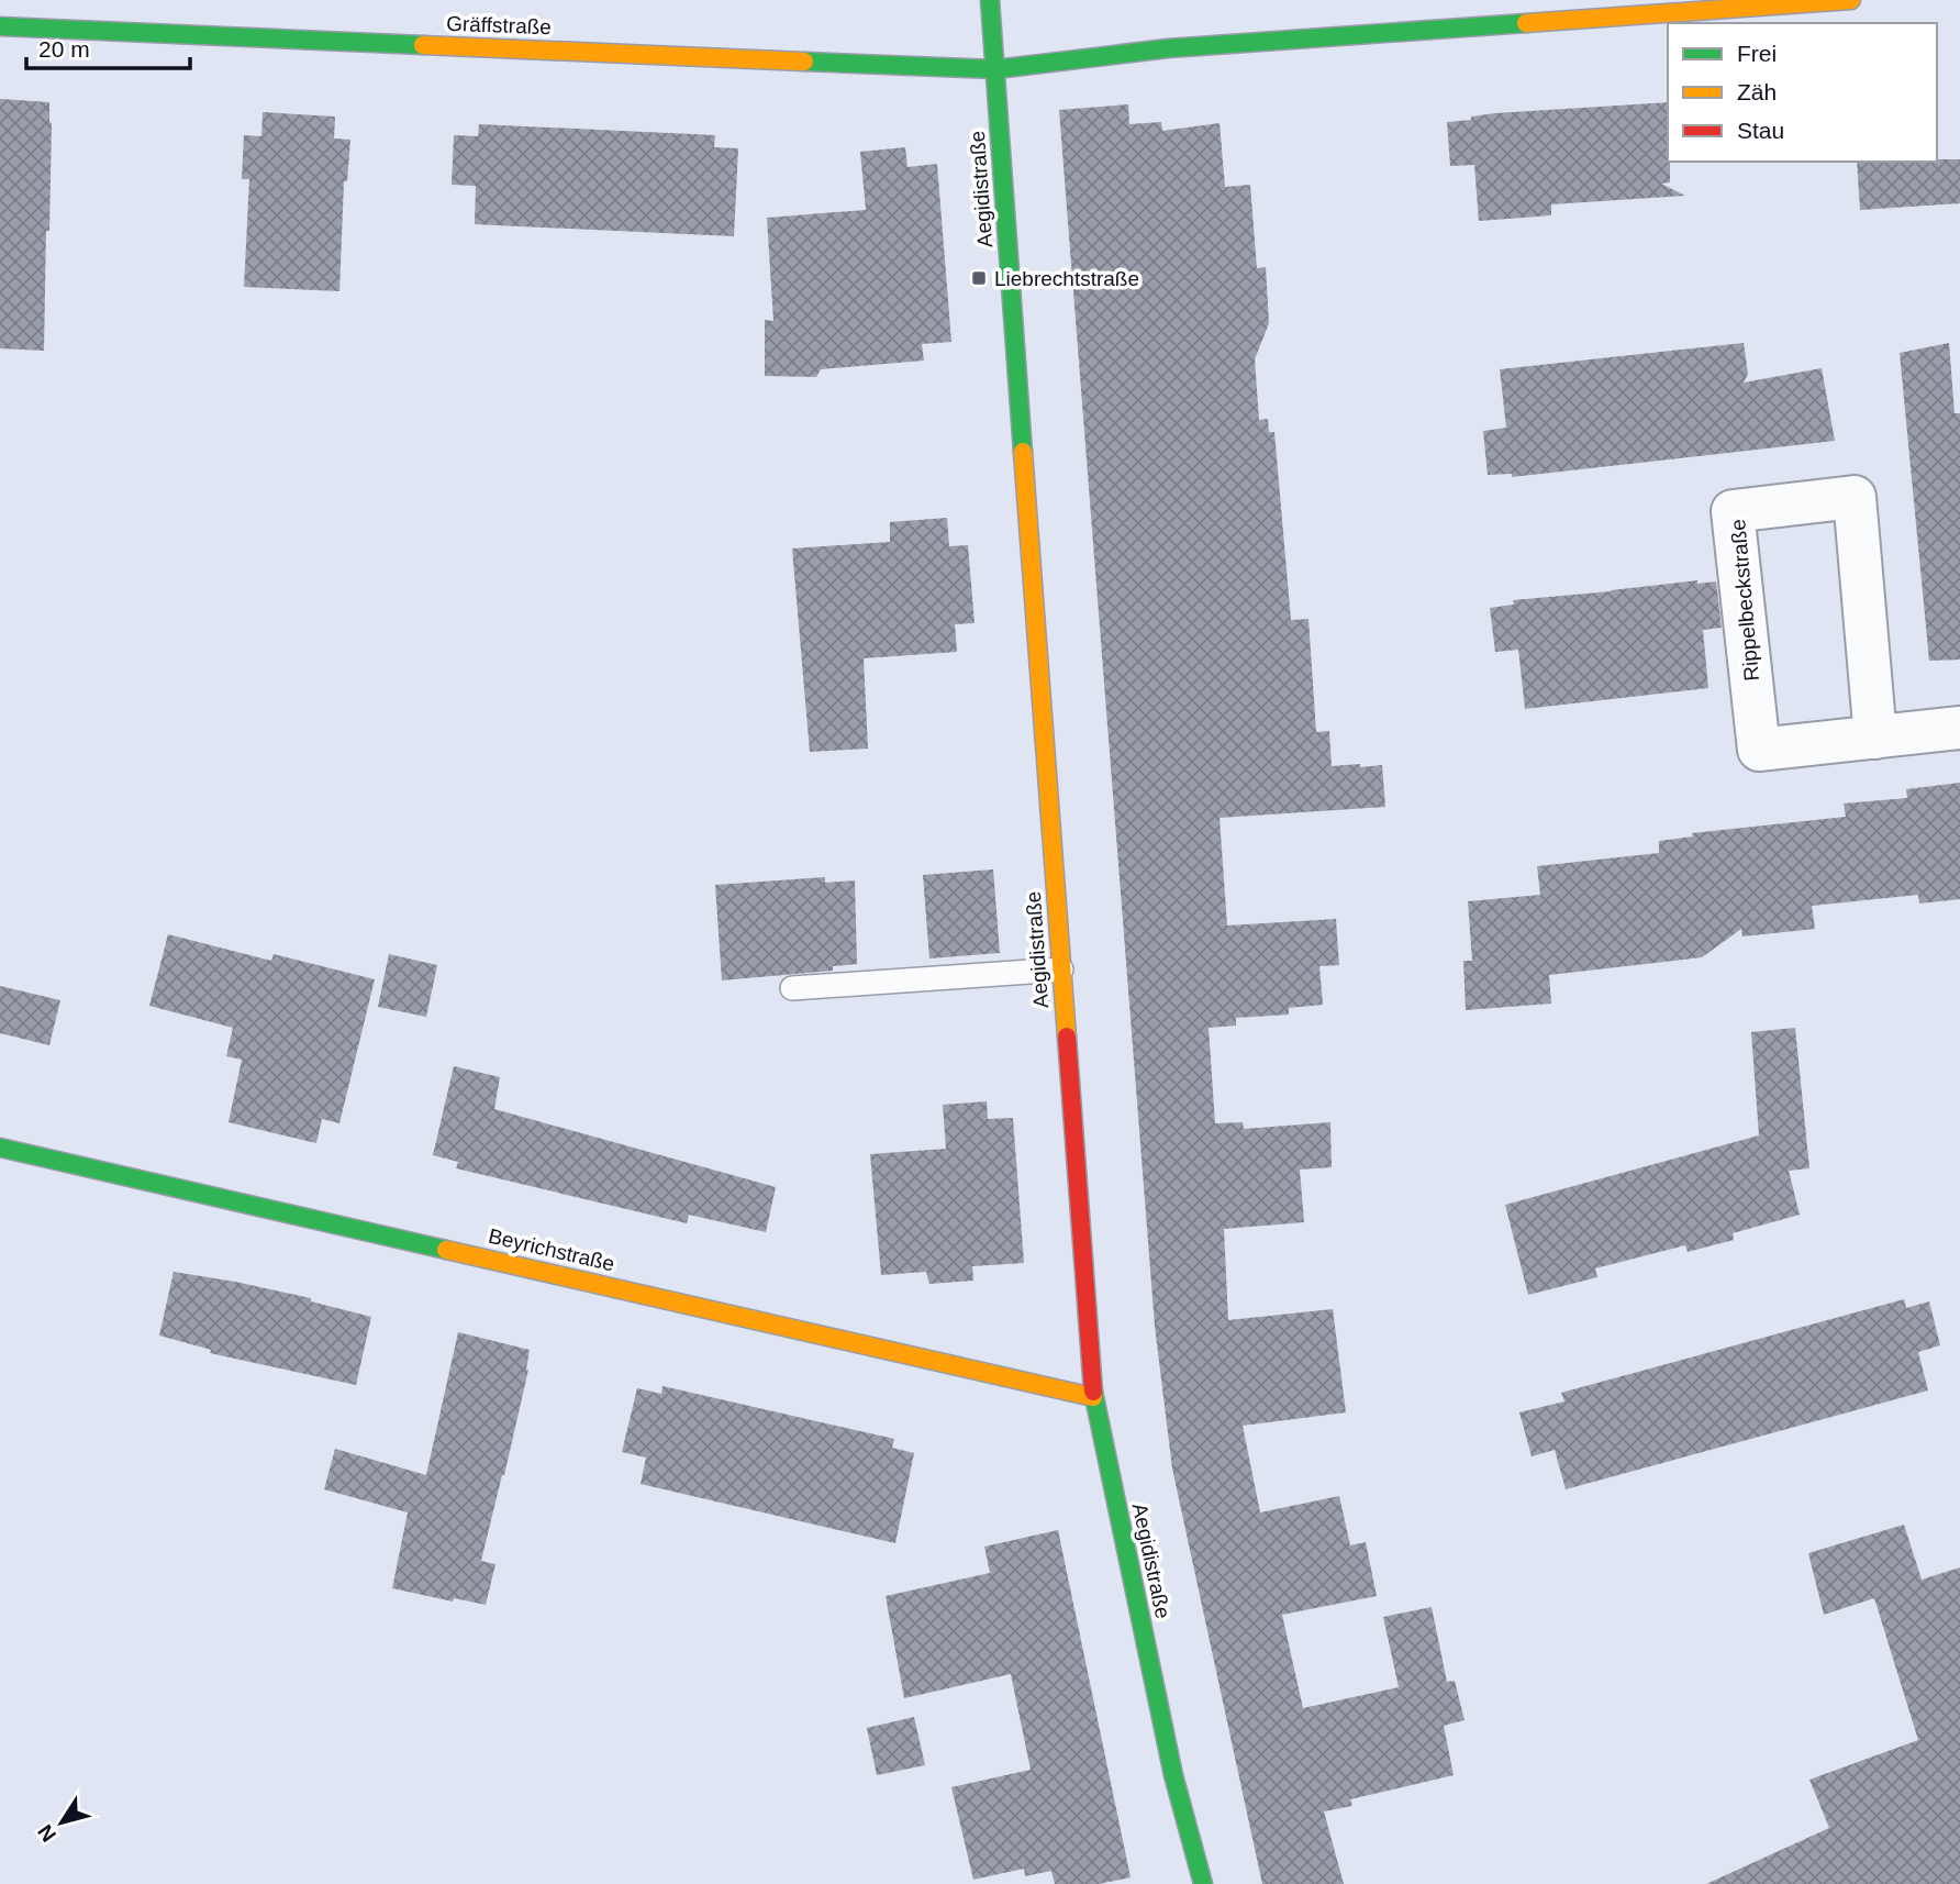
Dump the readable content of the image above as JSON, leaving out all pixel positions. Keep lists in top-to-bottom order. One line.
{"streets":{"street":["Gräffstraße","Aegidistraße","Rippelbeckstraße","Beyrichstraße"]},"crossings":[["Gräffstraße","Aegidistraße"],["Aegidistraße","Beyrichstraße"]],"places":{"transit":["Liebrechtstraße"]},"legend":["Frei","Zäh","Stau"],"scale_bar":"20 m","north":"bottom left"}
